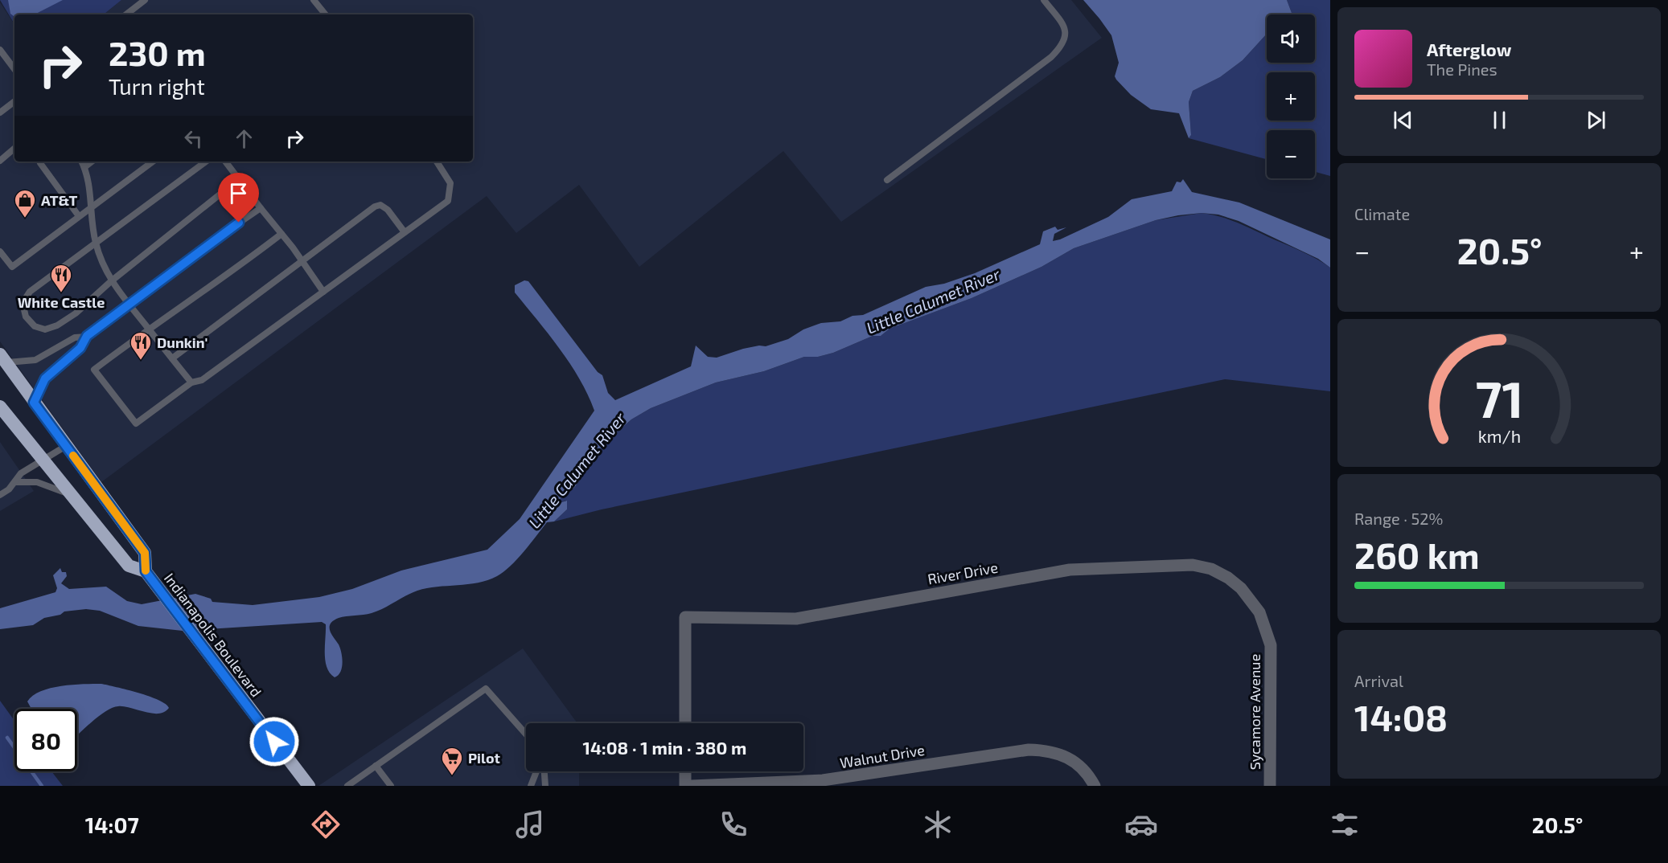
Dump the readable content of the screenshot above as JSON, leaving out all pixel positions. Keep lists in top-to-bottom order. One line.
{"streets":{"highway":["Indianapolis Boulevard"],"street":["River Drive","Sycamore Avenue","Walnut Drive"]},"crossings":[["River Drive","Sycamore Avenue"]],"water":["Little Calumet River"],"places":{"shop":["AT&T"],"restaurant":["White Castle","Dunkin'"],"supermarket":["Pilot"]},"page":{"map_buttons":["+","−"],"turn":["230 m","Turn right"],"song":["Afterglow","The Pines"],"tile":["Climate",["Range · 52%","260 km"],["Arrival","14:08"]],"heat":["−","20.5°","+"],"limit":"80","trip":"14:08 · 1 min · 380 m","tabs":["14:07","20.5°"],"gauge":["71","km/h"]}}
